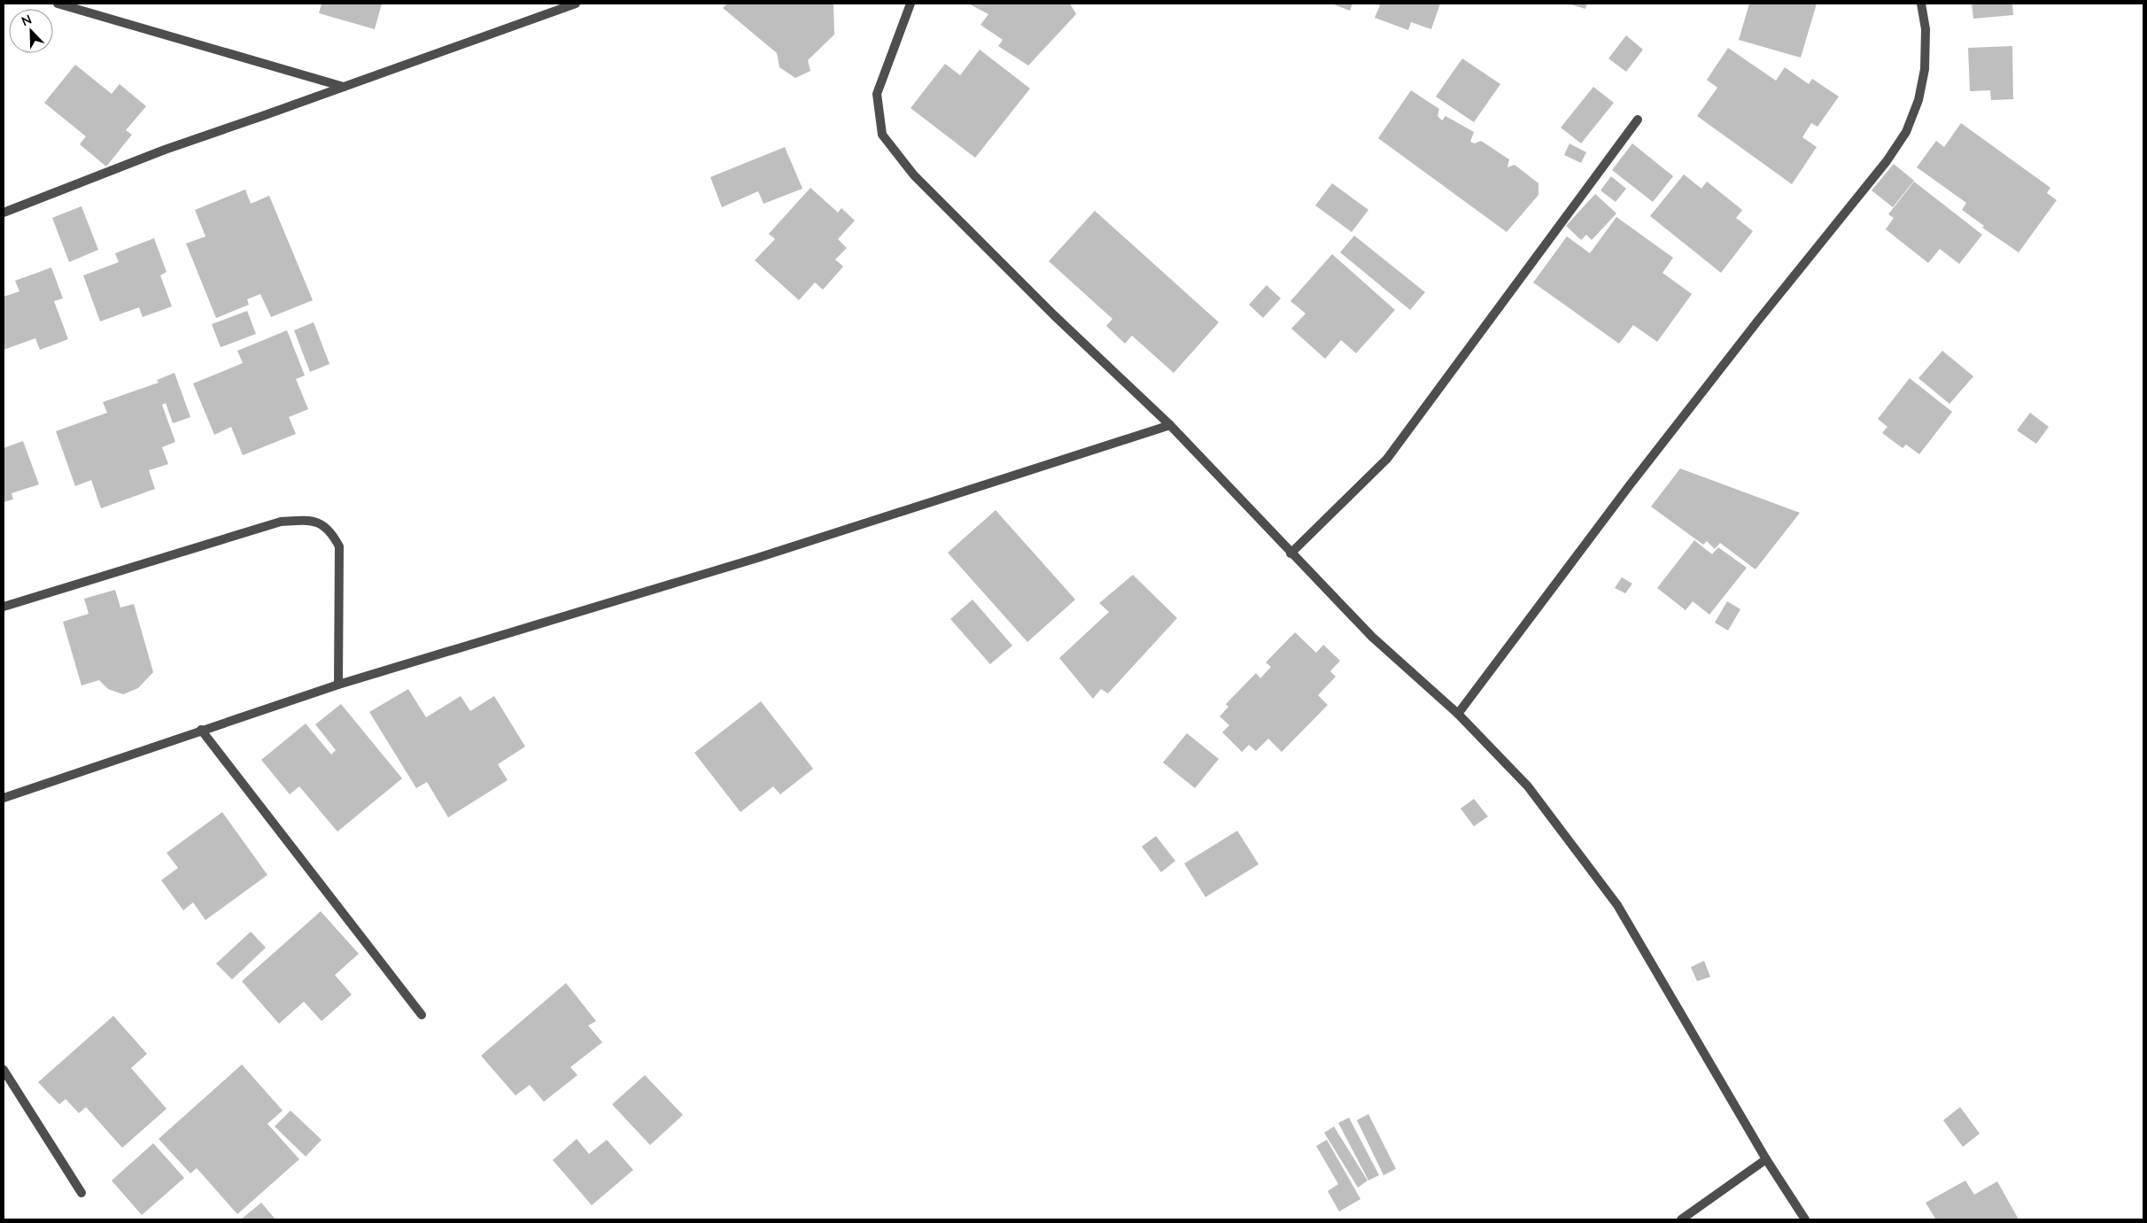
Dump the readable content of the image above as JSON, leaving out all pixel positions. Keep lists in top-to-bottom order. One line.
{"north":"top left"}
